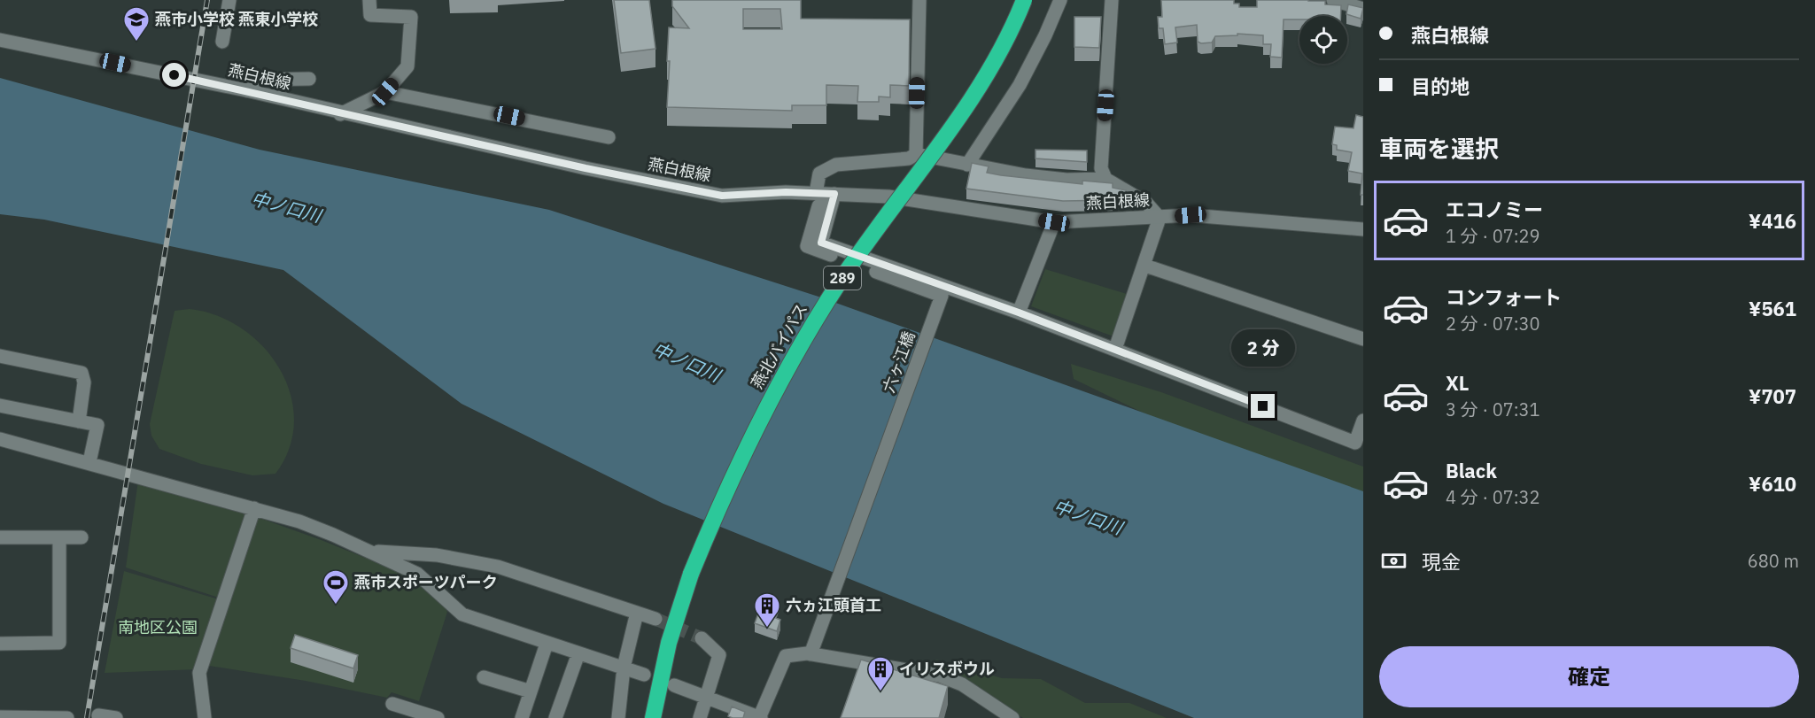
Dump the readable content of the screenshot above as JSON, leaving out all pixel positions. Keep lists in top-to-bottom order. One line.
{"streets":{"highway":["289","燕北バイパス"],"street":["燕白根線","六ヶ江橋"]},"crossings":[["燕白根線","六ヶ江橋"]],"water":["中ノ口川"],"parks":["南地区公園"],"places":{"school or university":["燕市小学校 燕東小学校"],"sports":["燕市スポーツパーク"],"building":["六ヵ江頭首工","イリスボウル"]},"page":{"banner":["燕白根線","目的地"],"heading":"車両を選択","list":[{"name":"エコノミー","note":"1 分 · 07:29","value":"¥416"},{"name":"コンフォート","note":"2 分 · 07:30","value":"¥561"},{"name":"XL","note":"3 分 · 07:31","value":"¥707"},{"name":"Black","note":"4 分 · 07:32","value":"¥610"}],"bubble":"2 分","pay":["現金","680 m"],"buttons":"確定"}}
